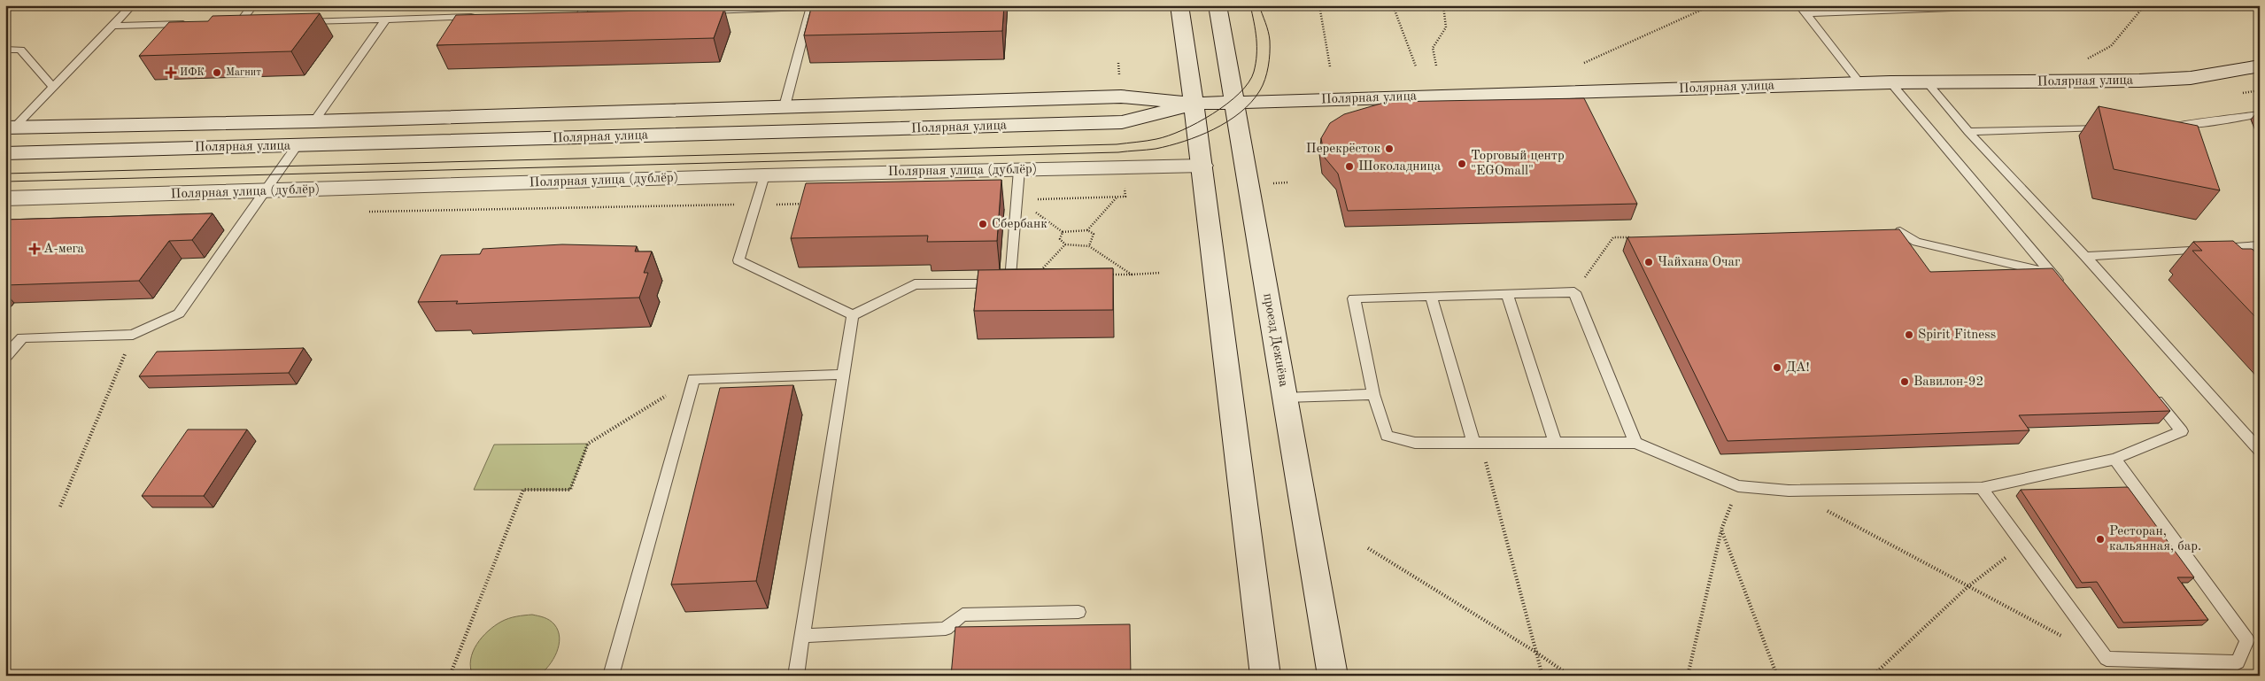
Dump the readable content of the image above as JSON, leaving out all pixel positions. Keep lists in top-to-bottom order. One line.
{"streets":{"main road":["Полярная улица","Полярная улица (дублёр)","проезд Дежнёва"]},"crossings":[["Полярная улица","проезд Дежнёва"]],"places":{"health":["ИФК","А-мега"],"other":["Магнит","Перекрёсток","Торговый центр \"EGOmall\"","Шоколадница","Сбербанк","Чайхана Очаг","Spirit Fitness","ДА!","Вавилон-92","Ресторан, кальянная, бар."]}}
